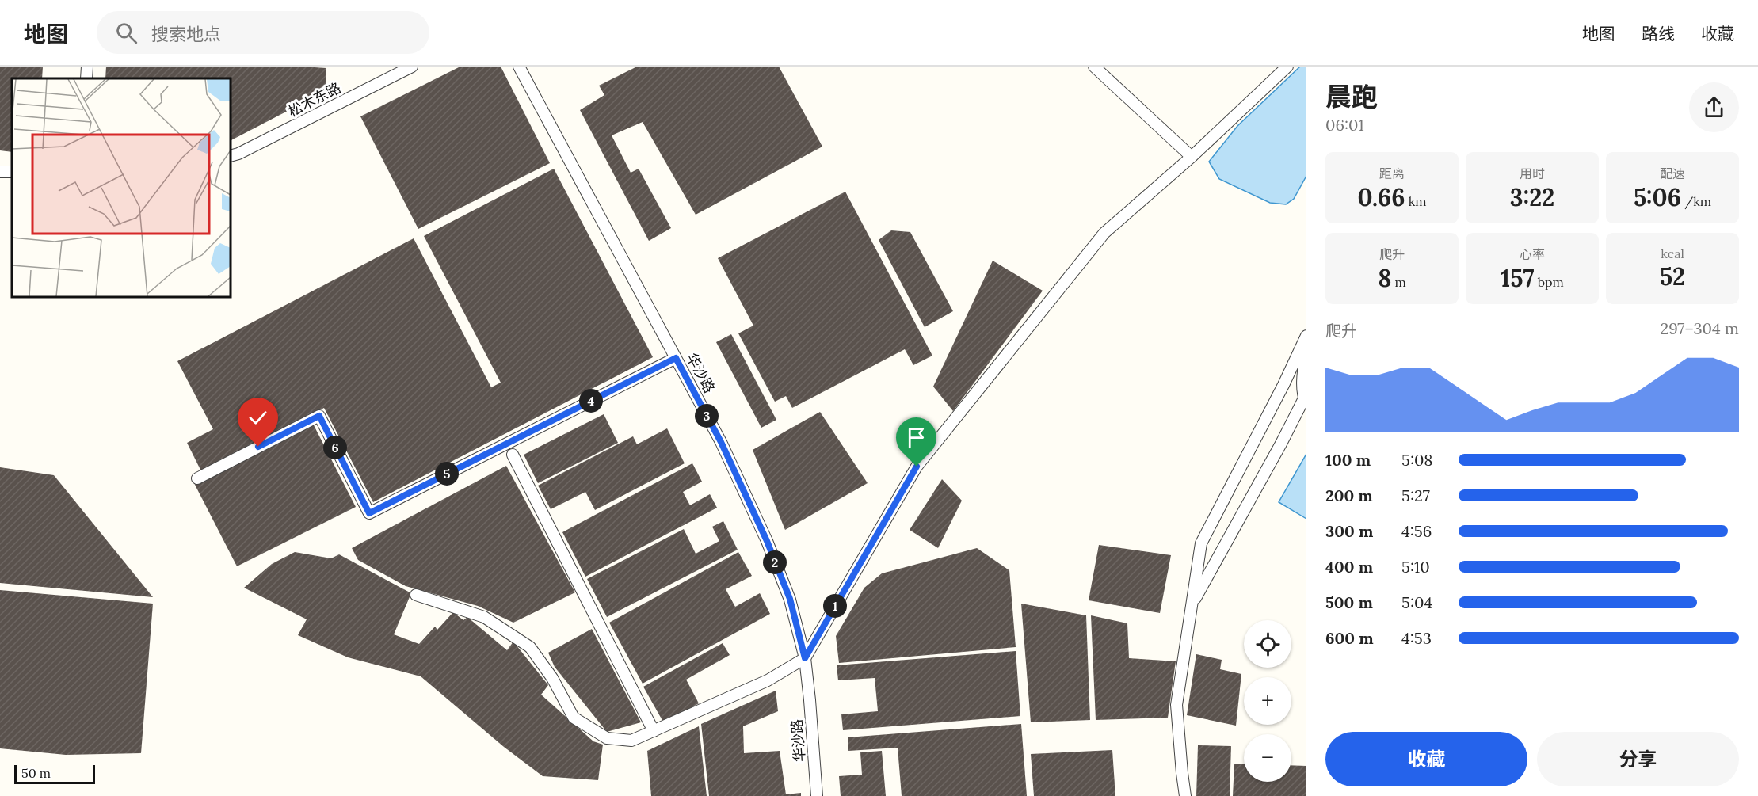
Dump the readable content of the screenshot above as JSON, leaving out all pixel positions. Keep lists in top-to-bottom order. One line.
{"streets":{"street":["松木东路","华沙路"]},"scale_bar":"50 m","page":{"header":"地图","search":"搜索地点","nav":["地图","路线","收藏"],"heading":["晨跑","06:01"],"stats":[["距离","0.66 km"],["用时","3:22"],["配速","5:06 /km"],["爬升","8 m"],["心率","157 bpm"],["kcal","52"]],"chart":["爬升","297–304 m"],"pins":["4","3","6","5","2","1"],"list":[{"name":"100 m","note":"5:08"},{"name":"200 m","note":"5:27"},{"name":"300 m","note":"4:56"},{"name":"400 m","note":"5:10"},{"name":"500 m","note":"5:04"},{"name":"600 m","note":"4:53"}],"map_buttons":["+","−"],"buttons":["收藏","分享"],"scale":"50 m"}}
